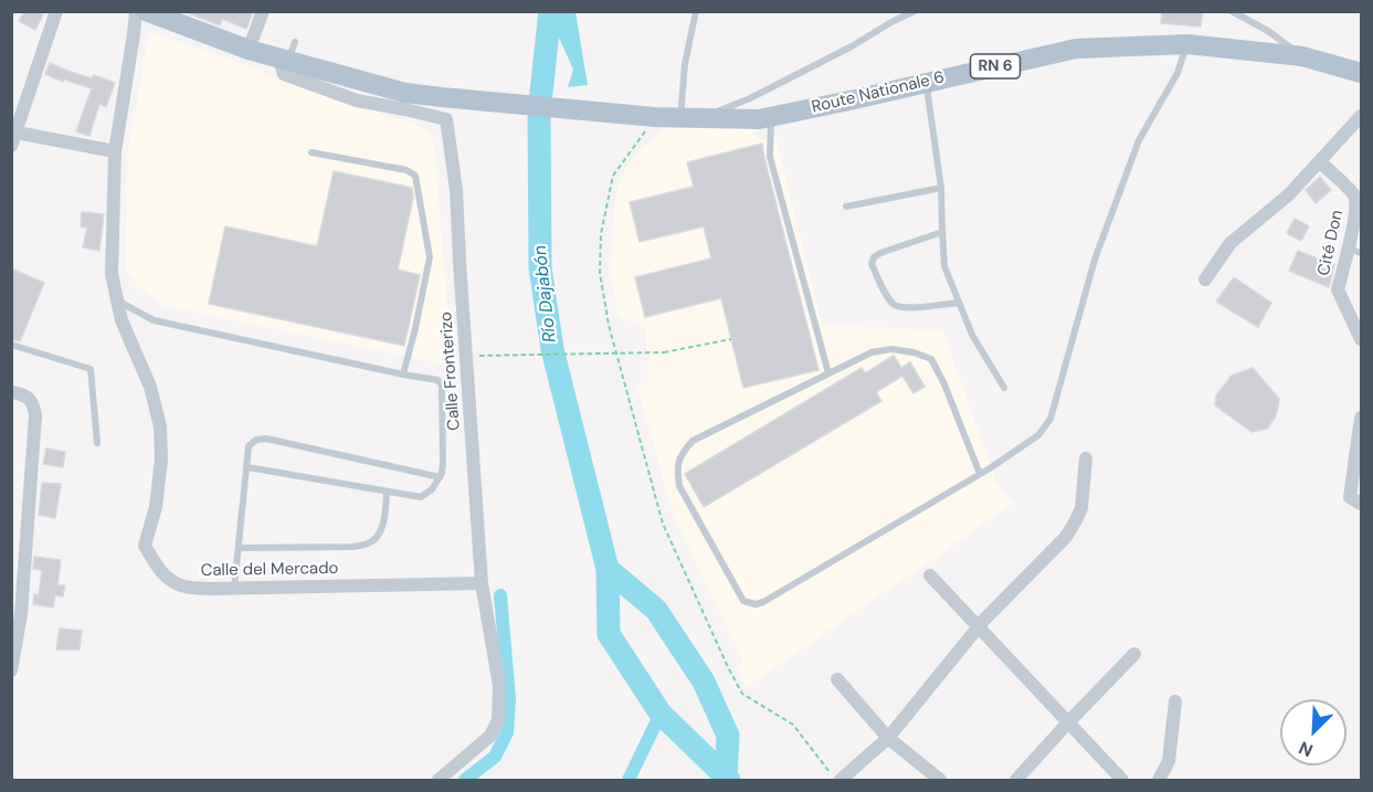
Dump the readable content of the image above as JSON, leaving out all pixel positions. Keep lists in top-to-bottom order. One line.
{"streets":{"main road":["RN 6","Route Nationale 6"],"street":["Cité Don","Calle Fronterizo","Calle del Mercado"]},"crossings":[["Route Nationale 6","Calle Fronterizo"],["Calle Fronterizo","Calle del Mercado"]],"water":["Río Dajabón"],"north":"bottom left"}
